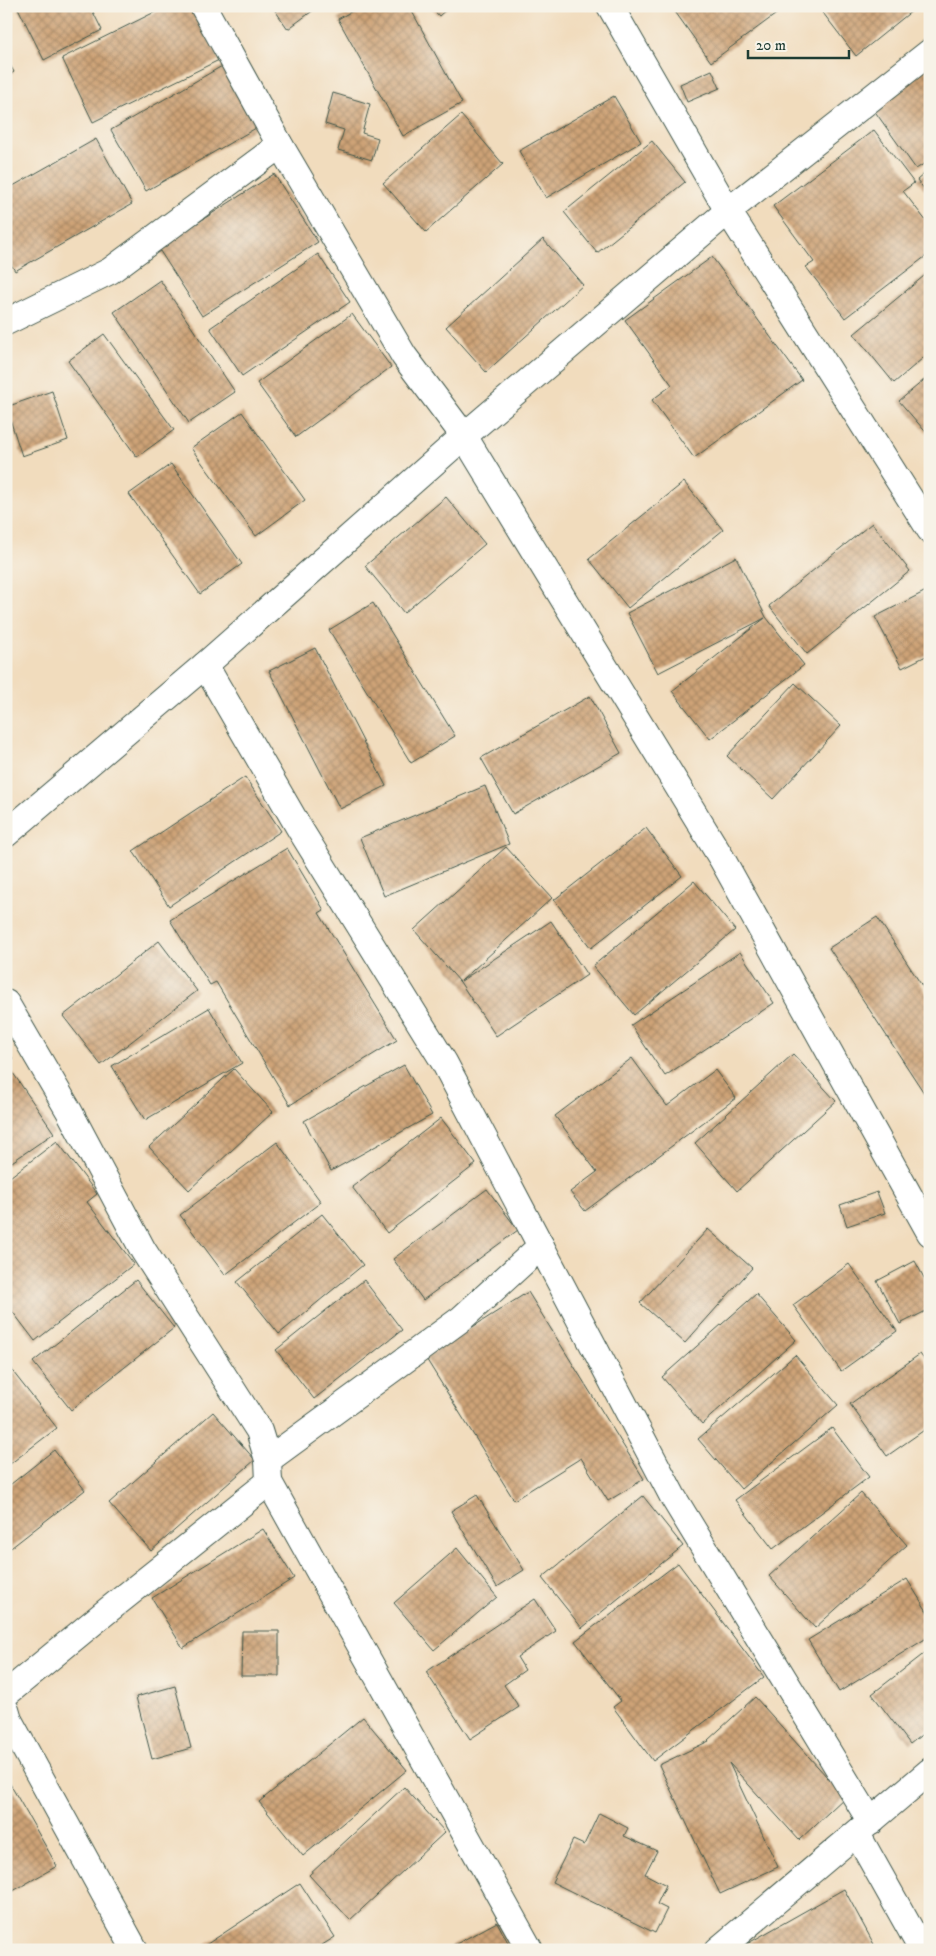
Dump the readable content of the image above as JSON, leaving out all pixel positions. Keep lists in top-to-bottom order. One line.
{"scale_bar":"20 m"}
